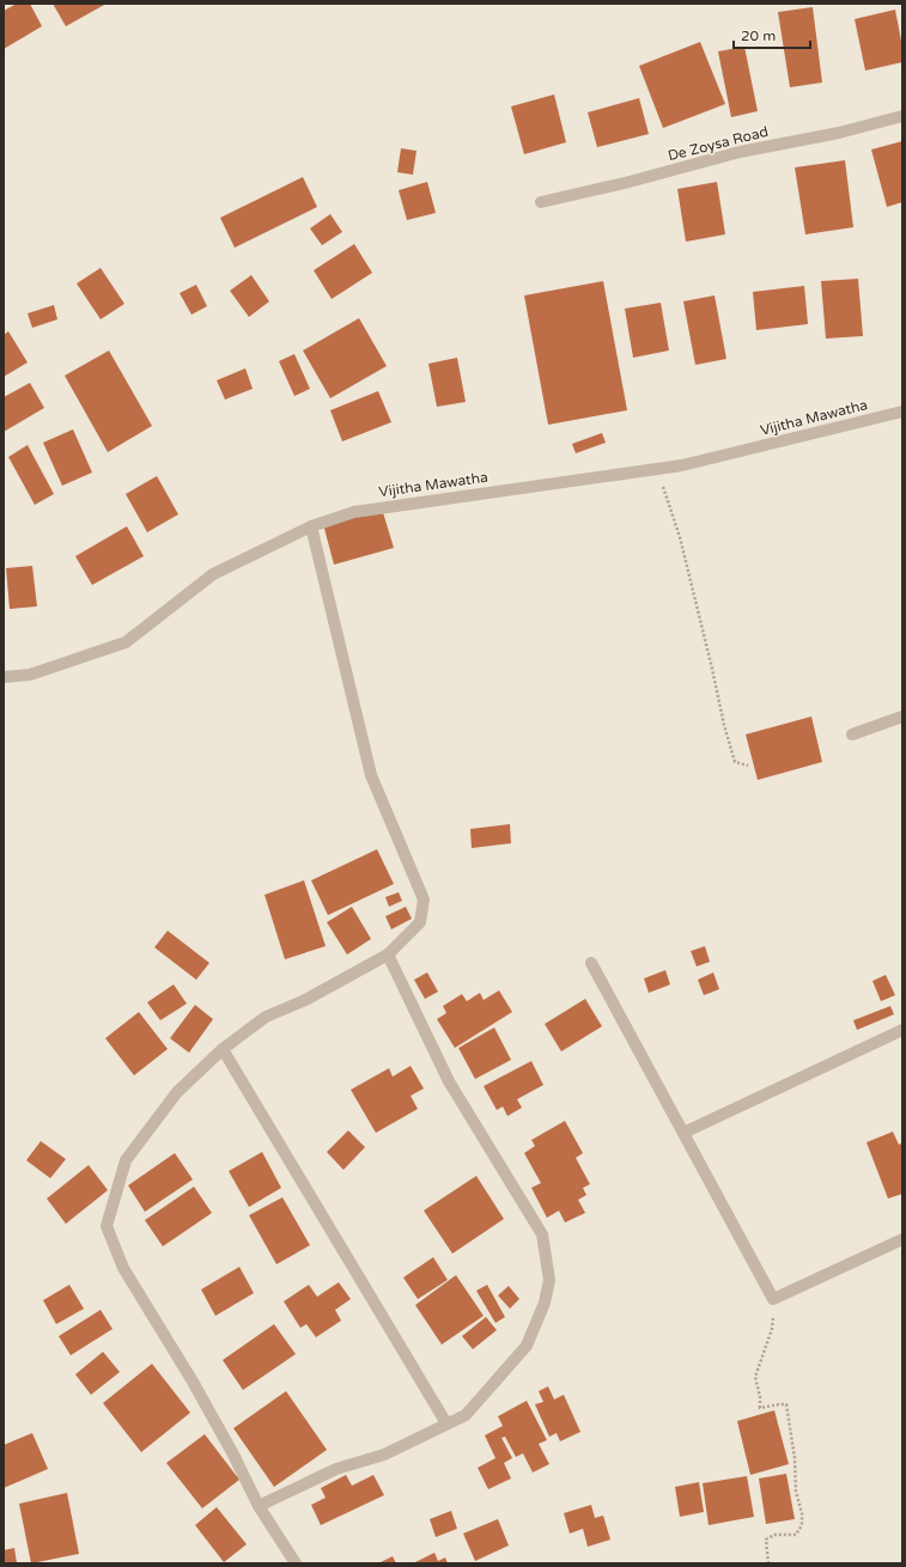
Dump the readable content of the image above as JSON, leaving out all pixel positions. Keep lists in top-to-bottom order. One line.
{"streets":{"street":["De Zoysa Road","Vijitha Mawatha"]},"scale_bar":"20 m"}
